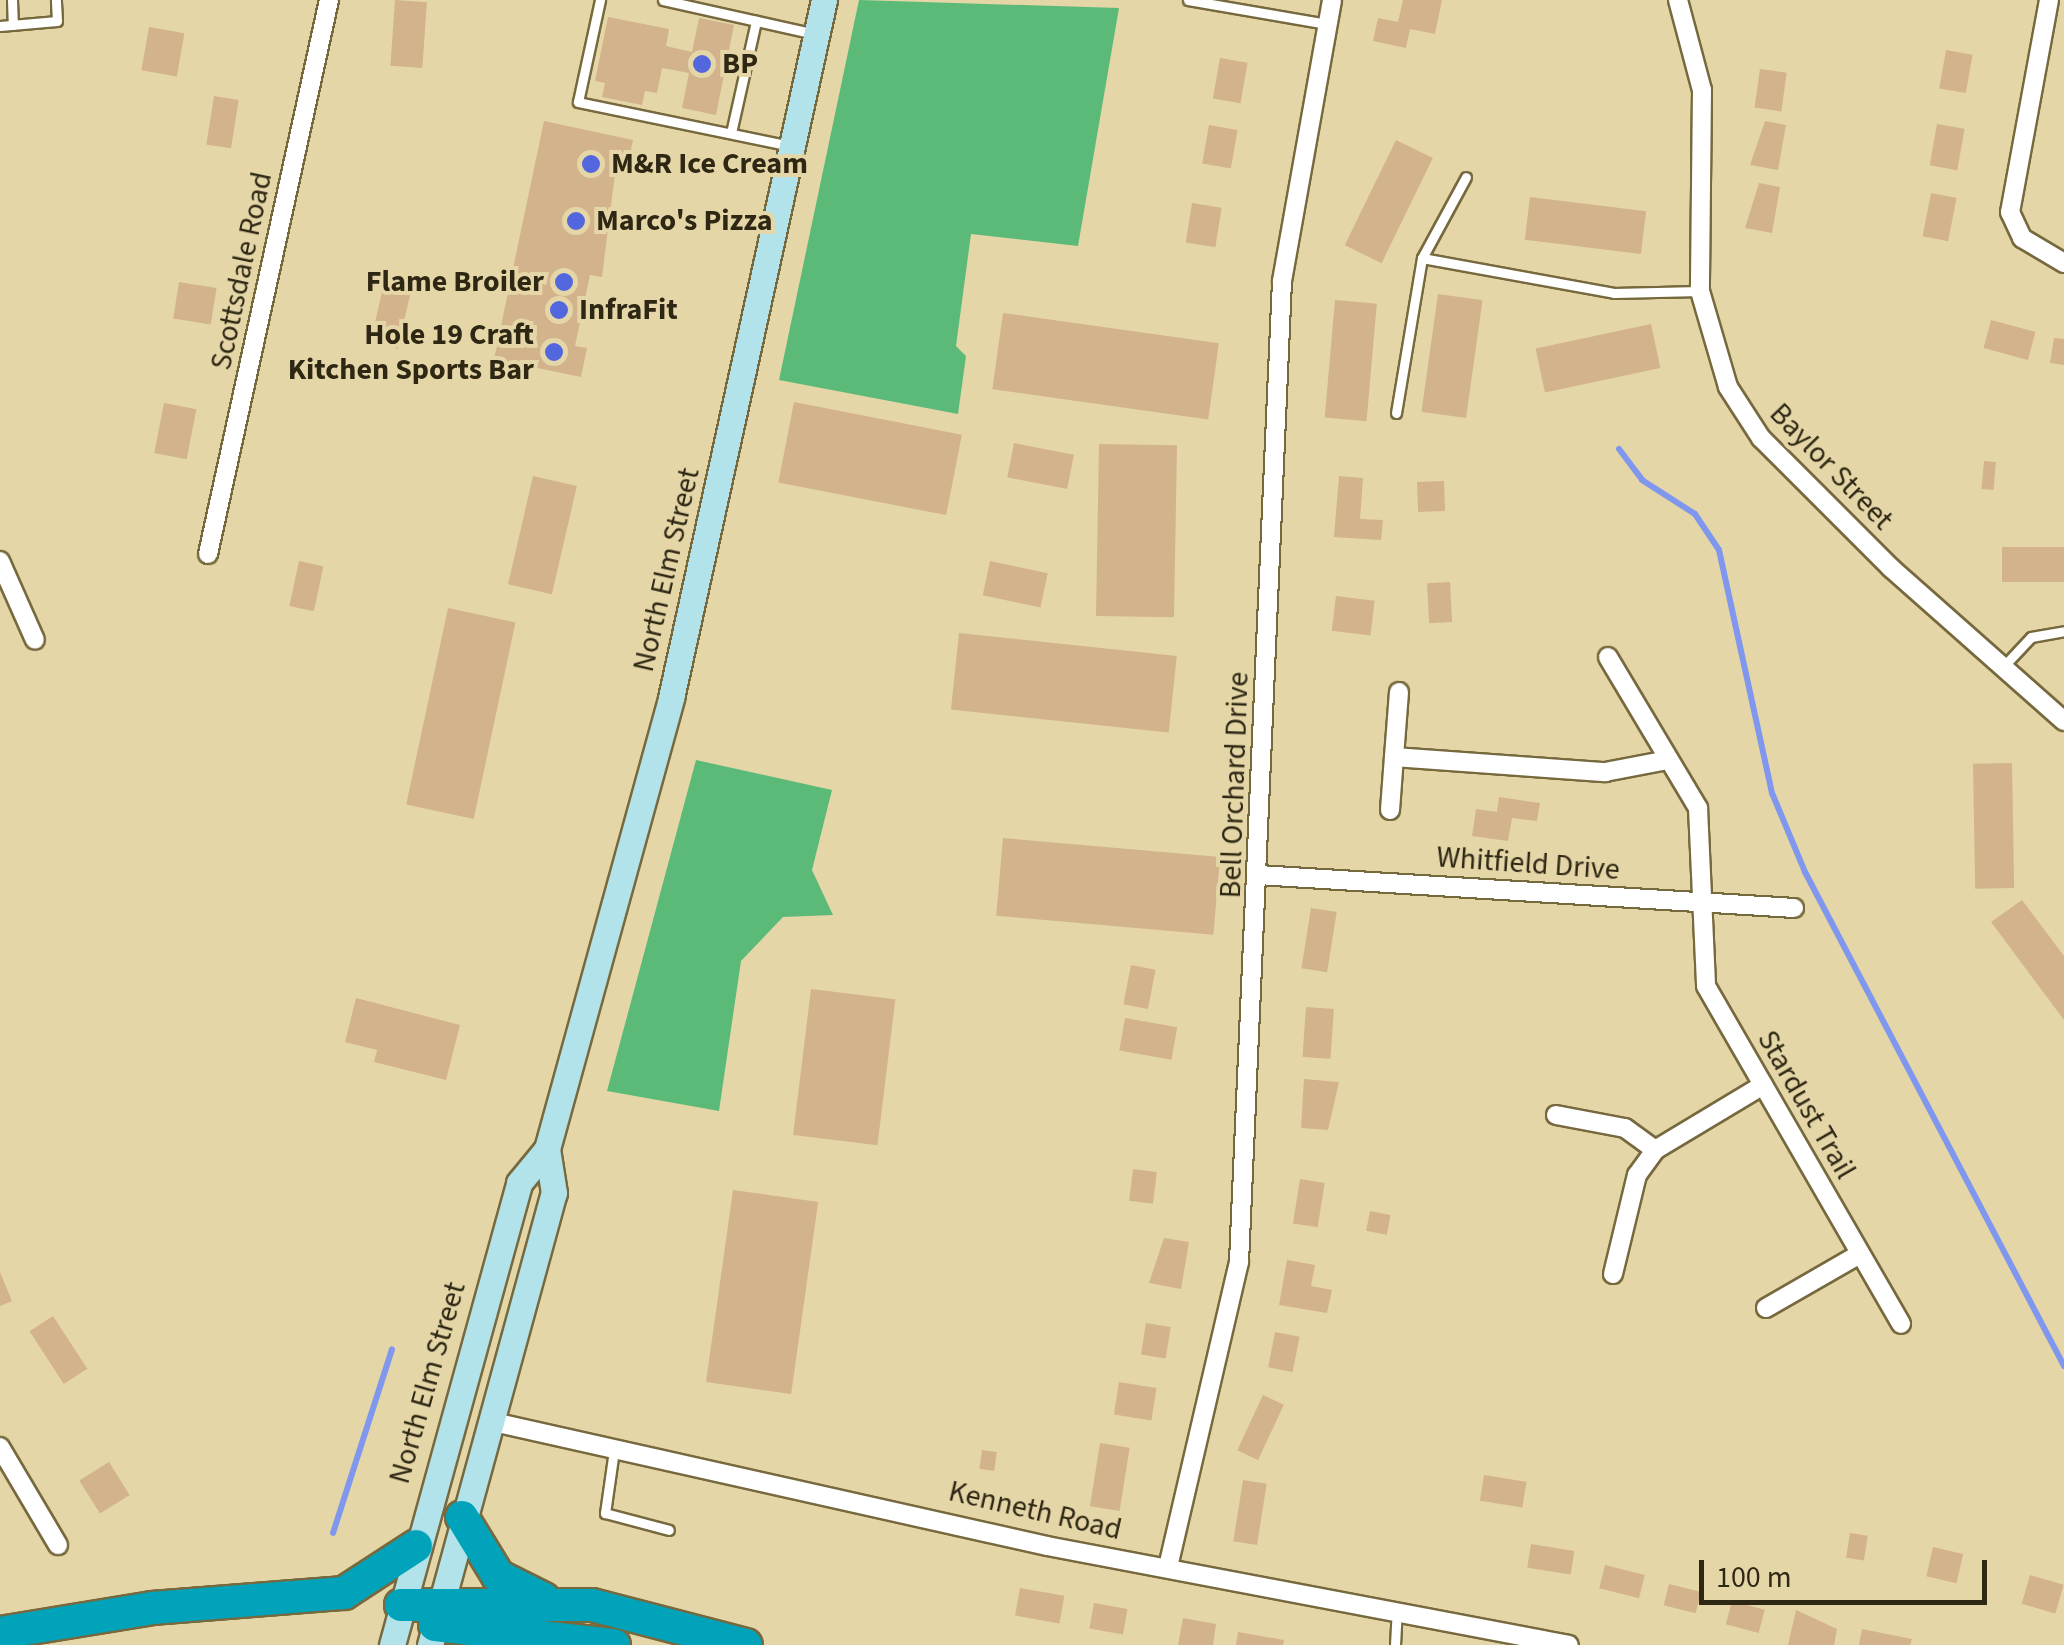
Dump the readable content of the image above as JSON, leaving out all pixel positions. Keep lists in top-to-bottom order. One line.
{"streets":{"main road":["North Elm Street"],"street":["Scottsdale Road","Baylor Street","Bell Orchard Drive","Whitfield Drive","Stardust Trail","Kenneth Road"]},"crossings":[["North Elm Street","Kenneth Road"],["Bell Orchard Drive","Whitfield Drive"],["Bell Orchard Drive","Kenneth Road"],["Whitfield Drive","Stardust Trail"]],"places":["BP","M&R Ice Cream","Marco's Pizza","Flame Broiler","InfraFit","Hole 19 Craft Kitchen Sports Bar"],"scale_bar":"100 m"}
